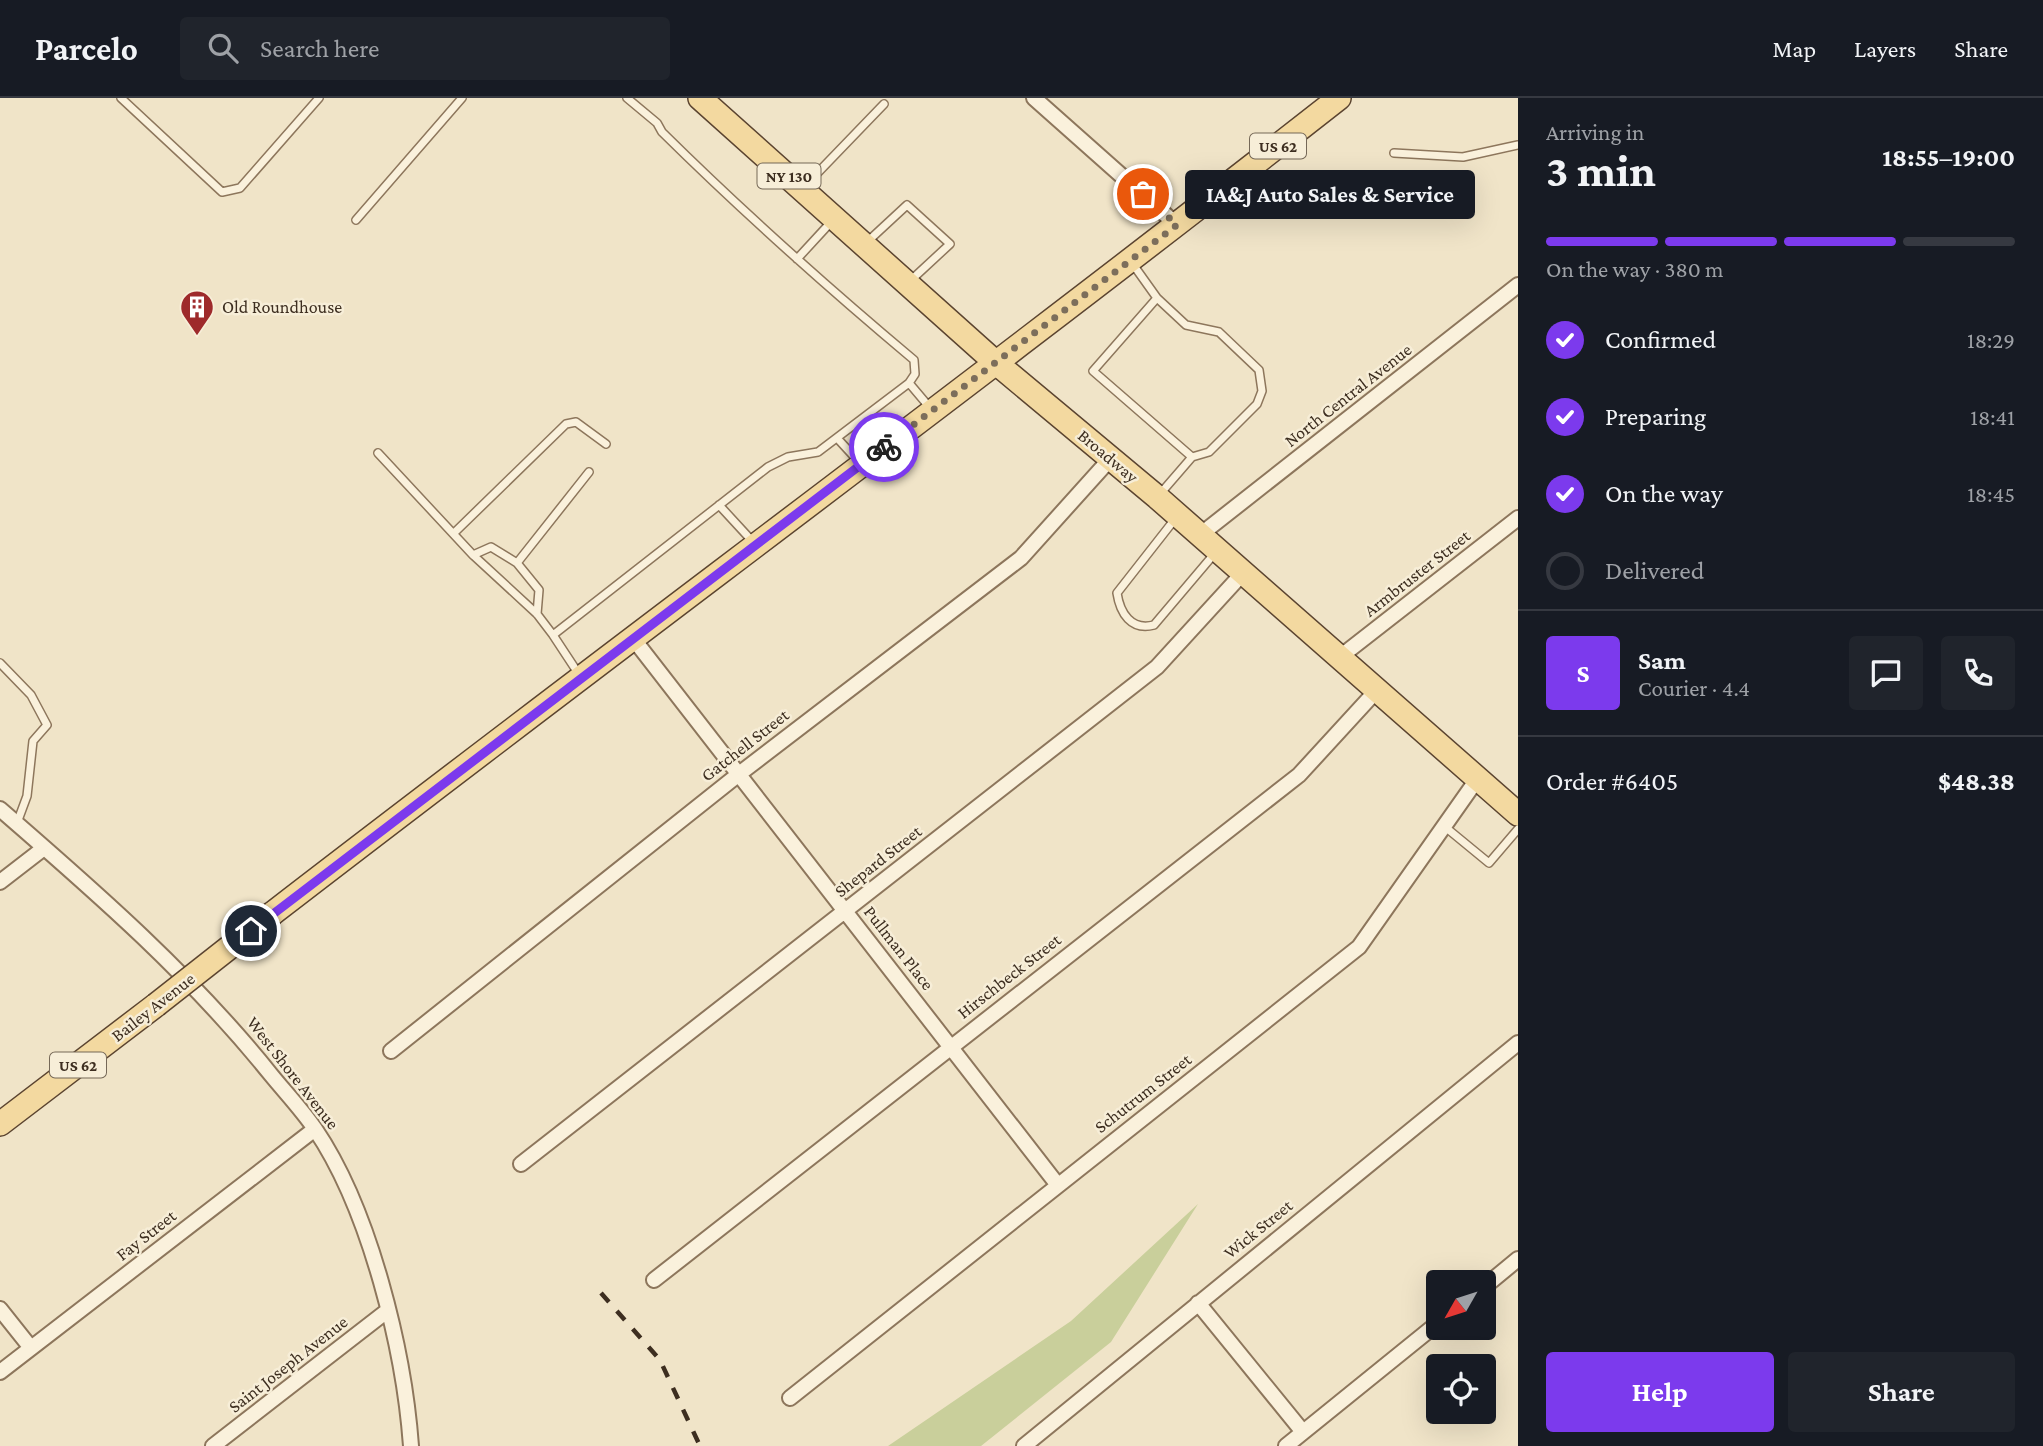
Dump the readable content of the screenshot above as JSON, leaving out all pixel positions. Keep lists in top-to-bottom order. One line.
{"streets":{"main road":["US 62","NY 130","Broadway","Bailey Avenue"],"street":["North Central Avenue","Armbruster Street","Gatchell Street","Shepard Street","Pullman Place","Hirschbeck Street","West Shore Avenue","Schutrum Street","Wick Street","Fay Street","Saint Joseph Avenue"]},"crossings":[["North Central Avenue","Broadway"],["Broadway","Armbruster Street"],["Broadway","Gatchell Street"],["Broadway","Shepard Street"],["Broadway","Hirschbeck Street"],["Broadway","Bailey Avenue"],["Broadway","Schutrum Street"],["Gatchell Street","Pullman Place"],["Shepard Street","Pullman Place"],["Pullman Place","Hirschbeck Street"],["Pullman Place","Bailey Avenue"],["Pullman Place","Schutrum Street"],["West Shore Avenue","Fay Street"],["West Shore Avenue","Saint Joseph Avenue"]],"places":{"other":["IA&J Auto Sales & Service"],"building":["Old Roundhouse"]},"north":"bottom left","page":{"header":"Parcelo","search":"Search here","nav":["Map","Layers","Share"],"heading":["3 min","Arriving in","18:55–19:00"],"panel":["Sam","Courier · 4.4","Order #6405","$48.38"],"bubble":"IA&J Auto Sales & Service","bar":"On the way · 380 m","list":[["Confirmed","18:29"],["Preparing","18:41"],["On the way","18:45"],"Delivered"],"round":"S","buttons":["Help","Share"]}}
